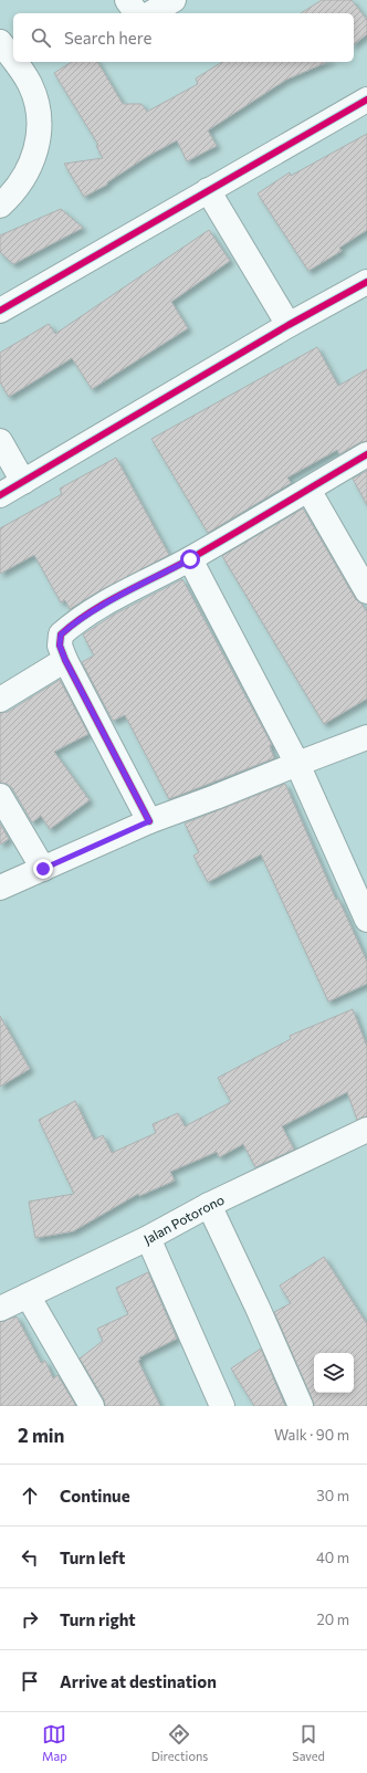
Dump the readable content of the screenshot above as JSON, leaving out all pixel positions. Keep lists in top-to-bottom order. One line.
{"streets":{"street":["Jalan Potorono"]},"page":{"search":"Search here","heading":["2 min","Walk · 90 m"],"list":[["Continue","30 m"],["Turn left","40 m"],["Turn right","20 m"],"Arrive at destination"],"nav":["Map","Directions","Saved"]}}
